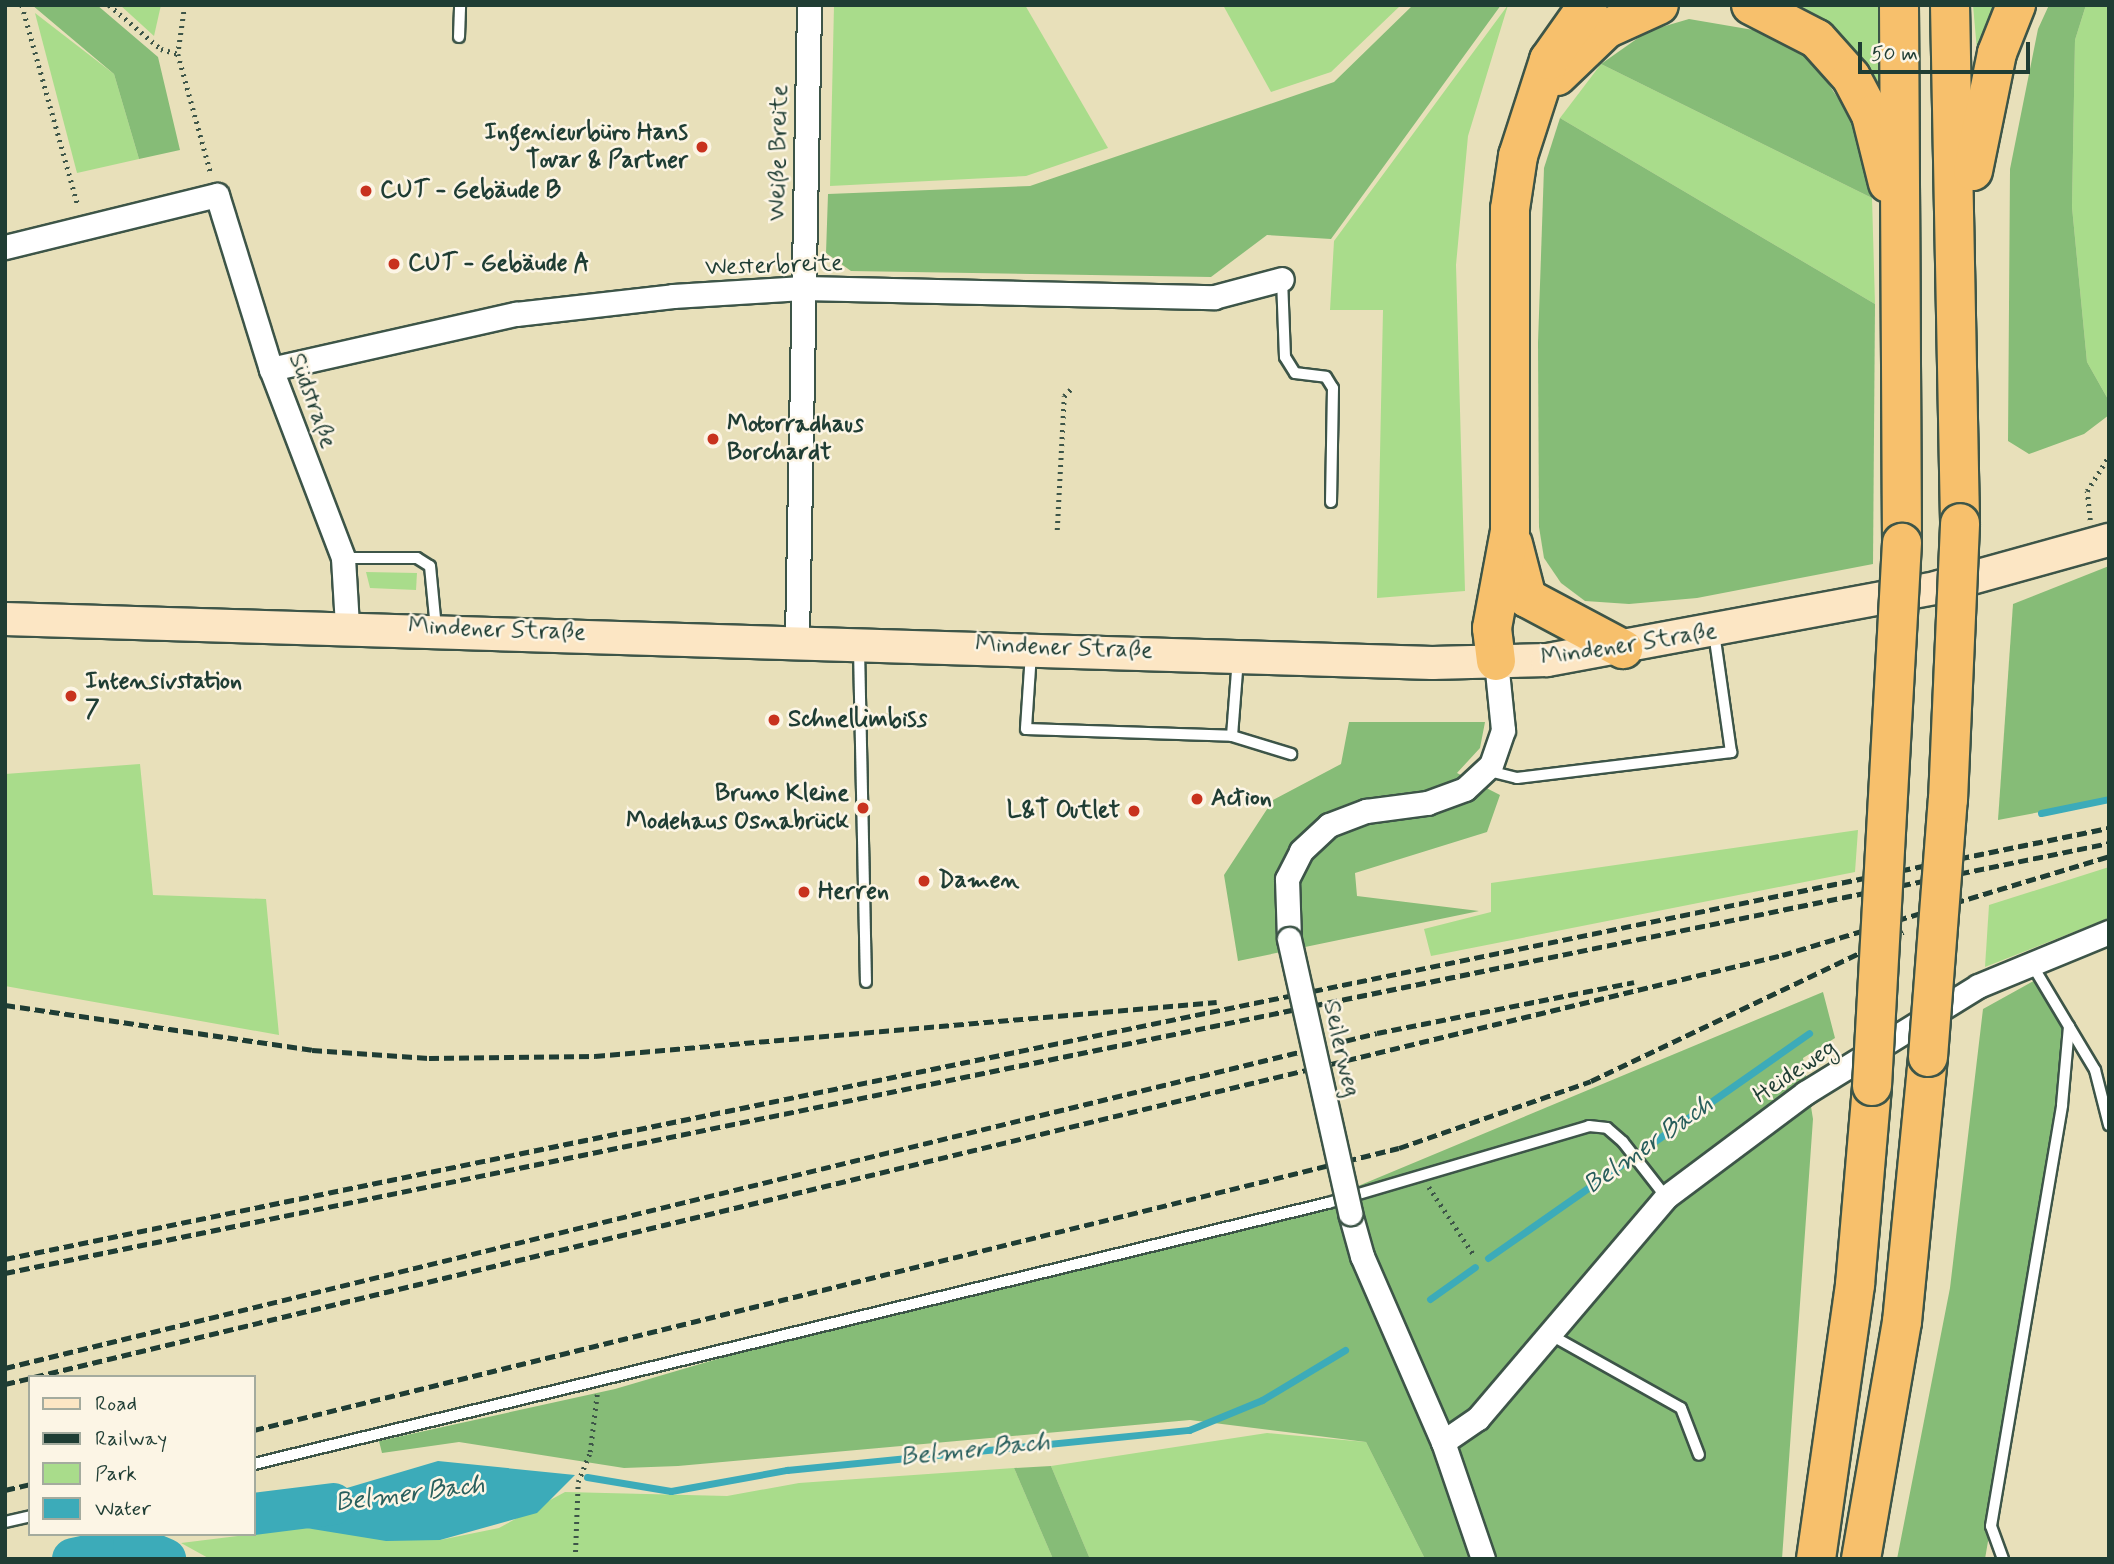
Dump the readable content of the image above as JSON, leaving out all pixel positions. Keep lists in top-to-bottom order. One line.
{"streets":{"main road":["Mindener Straße"],"street":["Weiße Breite","Westerbreite","Südstraße","Seilerweg","Heideweg"]},"crossings":[["Weiße Breite","Westerbreite"],["Weiße Breite","Mindener Straße"],["Westerbreite","Südstraße"],["Südstraße","Mindener Straße"],["Mindener Straße","Seilerweg"],["Seilerweg","Heideweg"]],"water":["Belmer Bach"],"places":["Ingenieurbüro Hans Tovar & Partner","CUT - Gebäude B","CUT - Gebäude A","Motorradhaus Borchardt","Intensivstation 7","Schnellimbiss","Action","Bruno Kleine Modehaus Osnabrück","L&T Outlet","Damen","Herren"],"legend":["Road","Railway","Park","Water"],"scale_bar":"50 m"}
